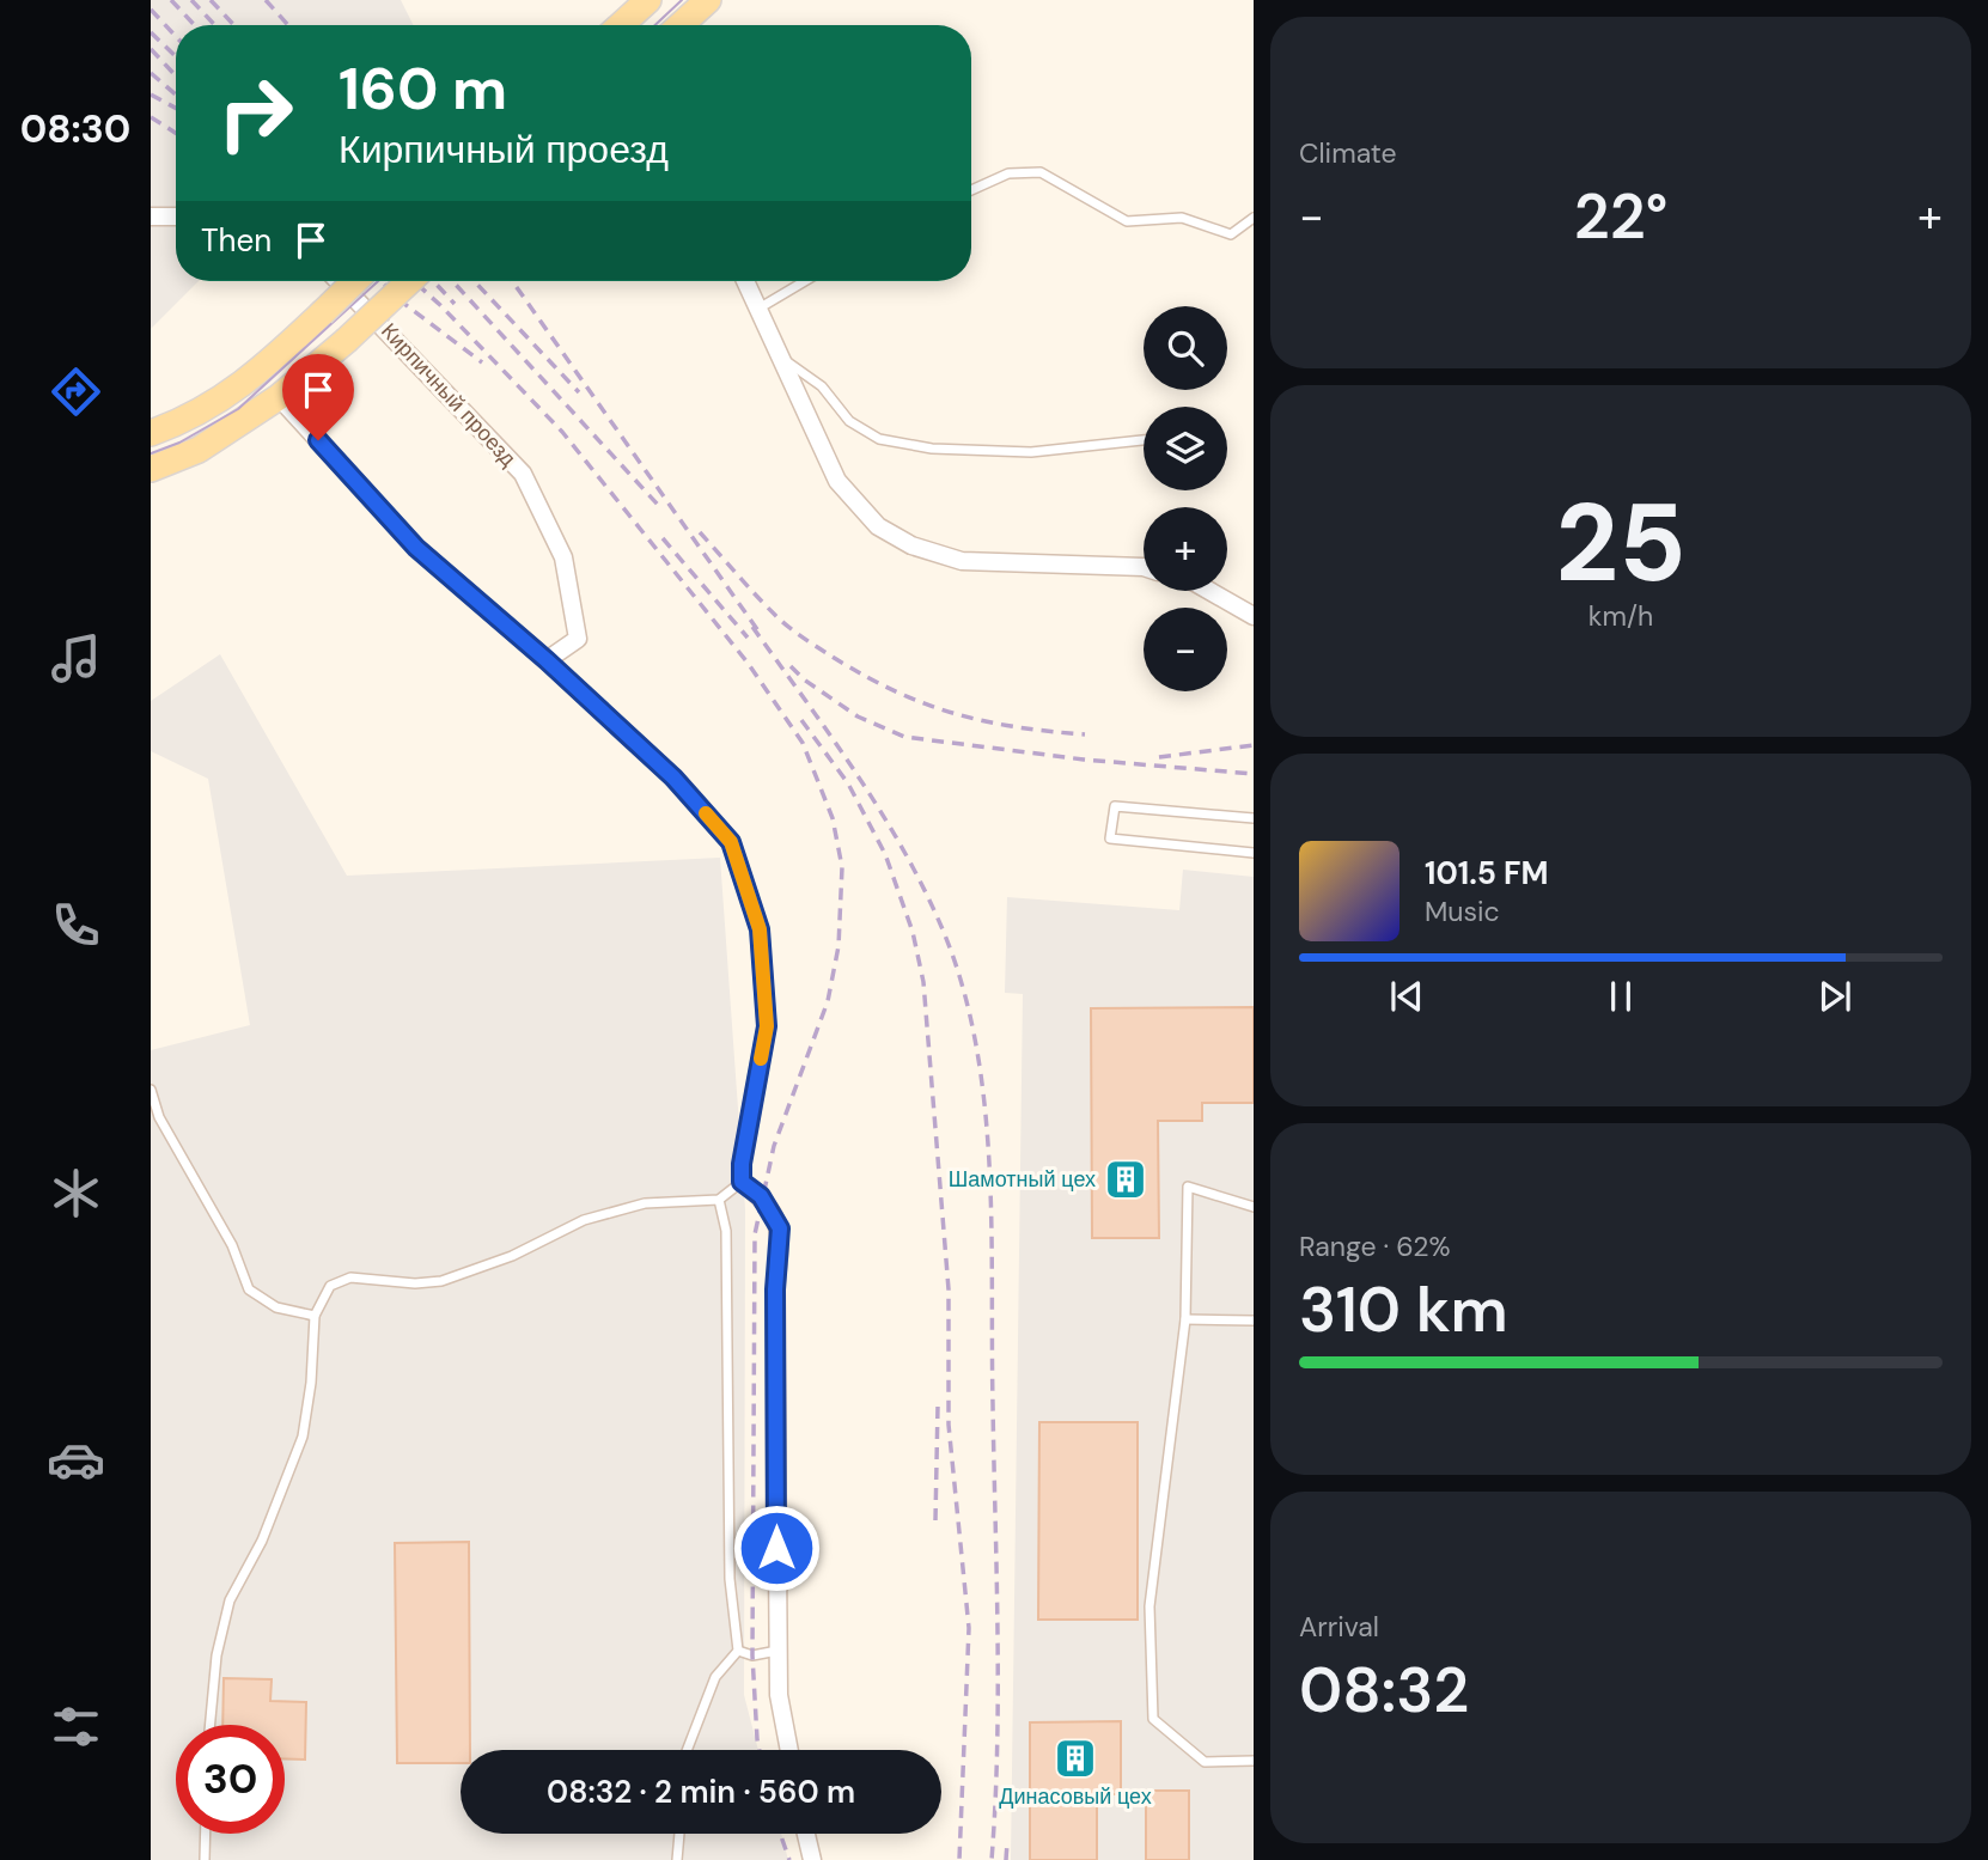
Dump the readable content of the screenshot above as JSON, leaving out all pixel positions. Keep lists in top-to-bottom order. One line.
{"streets":{"street":["Кирпичный проезд"]},"places":{"building":["Шамотный цех","Динасовый цех"]},"page":{"tabs":"08:30","tile":["Climate",["25","km/h"],["Range · 62%","310 km"],["Arrival","08:32"]],"turn":["160 m","Кирпичный проезд"],"heat":["−","22°","+"],"then":"Then","map_buttons":["+","−"],"song":["101.5 FM","Music"],"limit":"30","trip":"08:32 · 2 min · 560 m"}}
